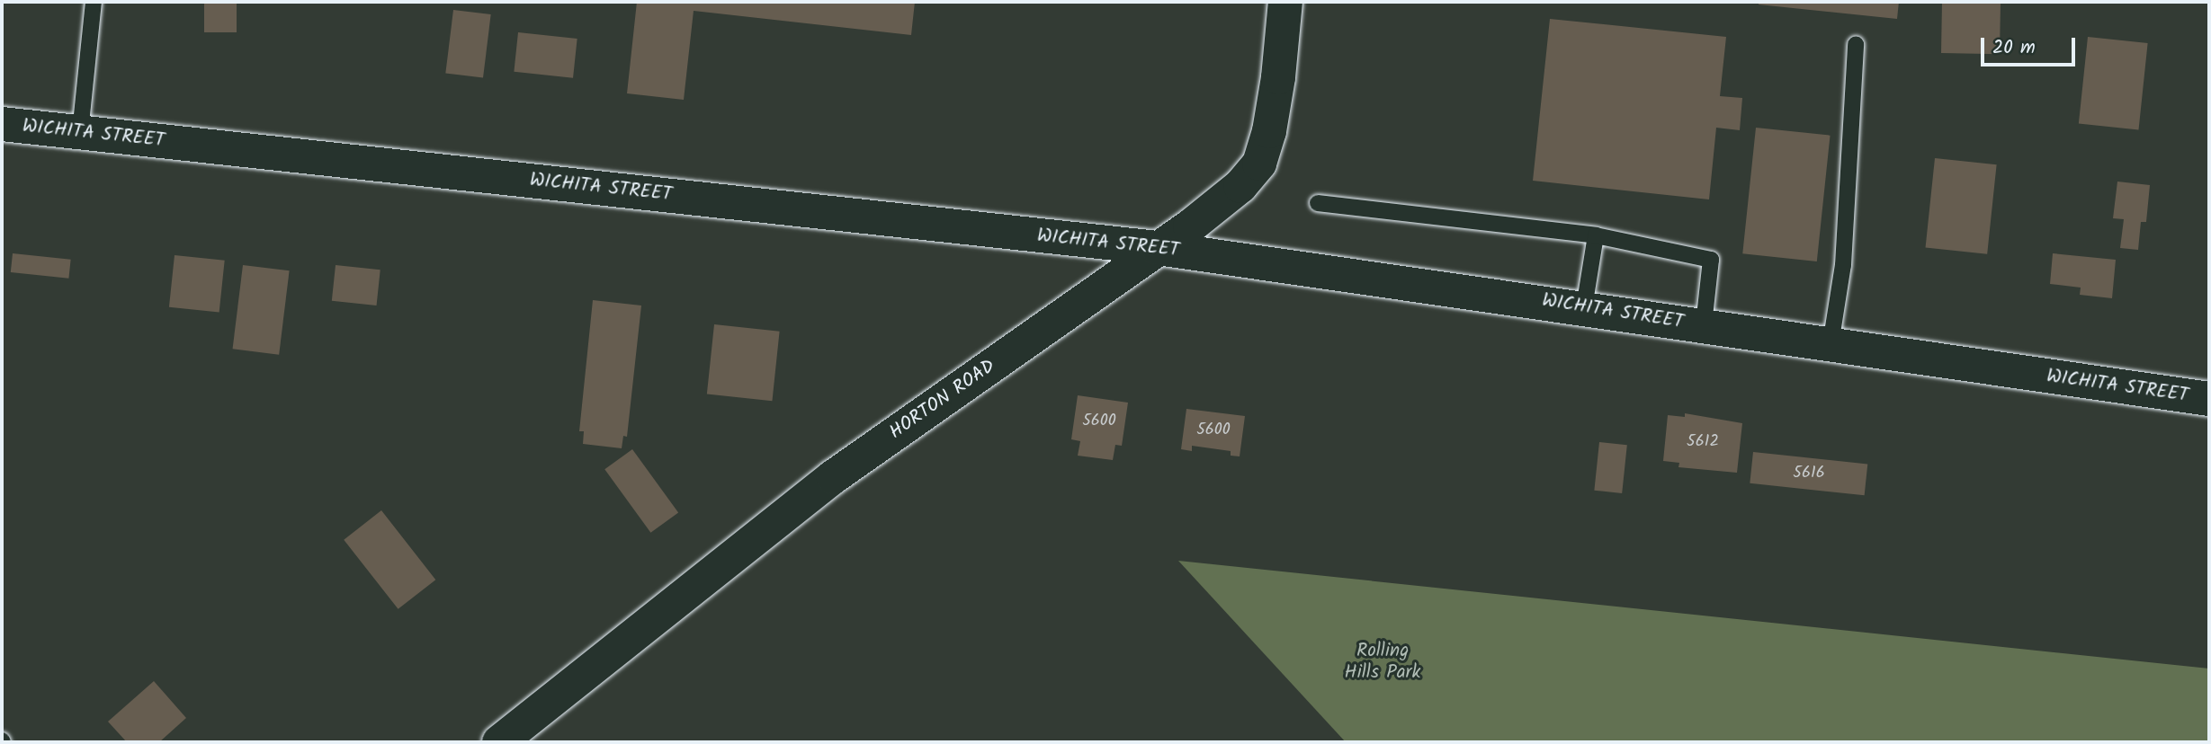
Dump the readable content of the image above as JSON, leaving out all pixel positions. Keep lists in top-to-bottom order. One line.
{"streets":{"main road":["WICHITA STREET","HORTON ROAD"]},"crossings":[["WICHITA STREET","HORTON ROAD"]],"parks":["Rolling Hills Park"],"house_numbers":["5600","5600","5612","5616"],"scale_bar":"20 m"}
